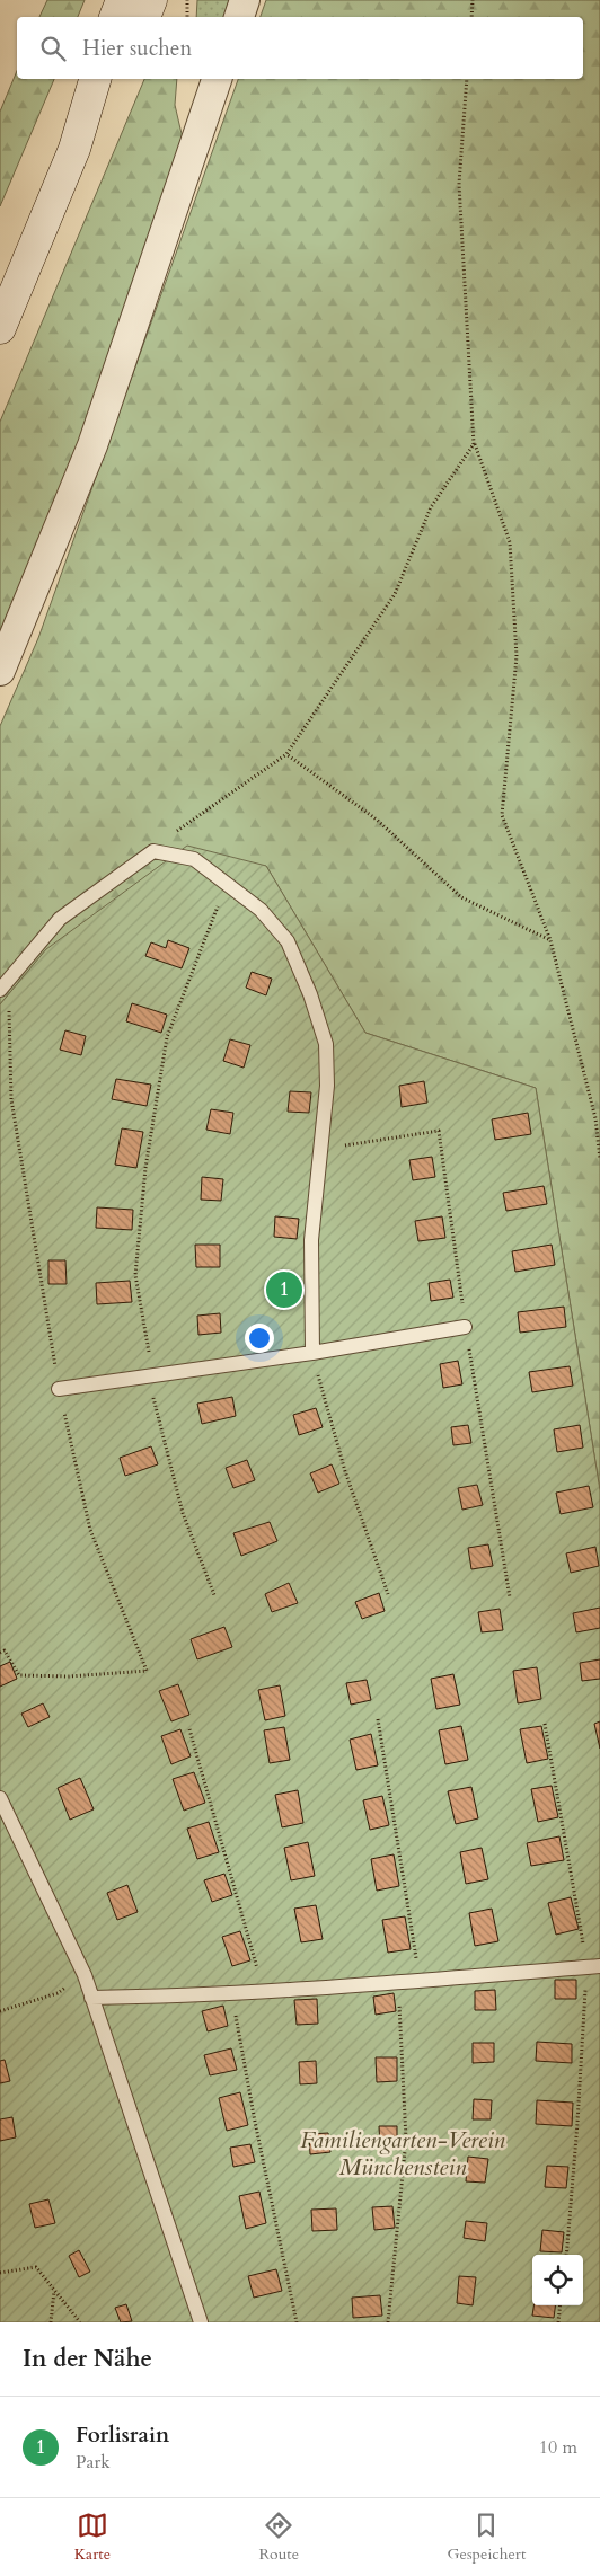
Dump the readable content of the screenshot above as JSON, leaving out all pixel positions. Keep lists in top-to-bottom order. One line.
{"parks":["Familiengarten-Verein Münchenstein"],"page":{"search":"Hier suchen","pins":"1","heading":"In der Nähe","list":[{"mark":"1","name":"Forlisrain","note":"Park","value":"10 m"}],"nav":["Karte","Route","Gespeichert"]}}
